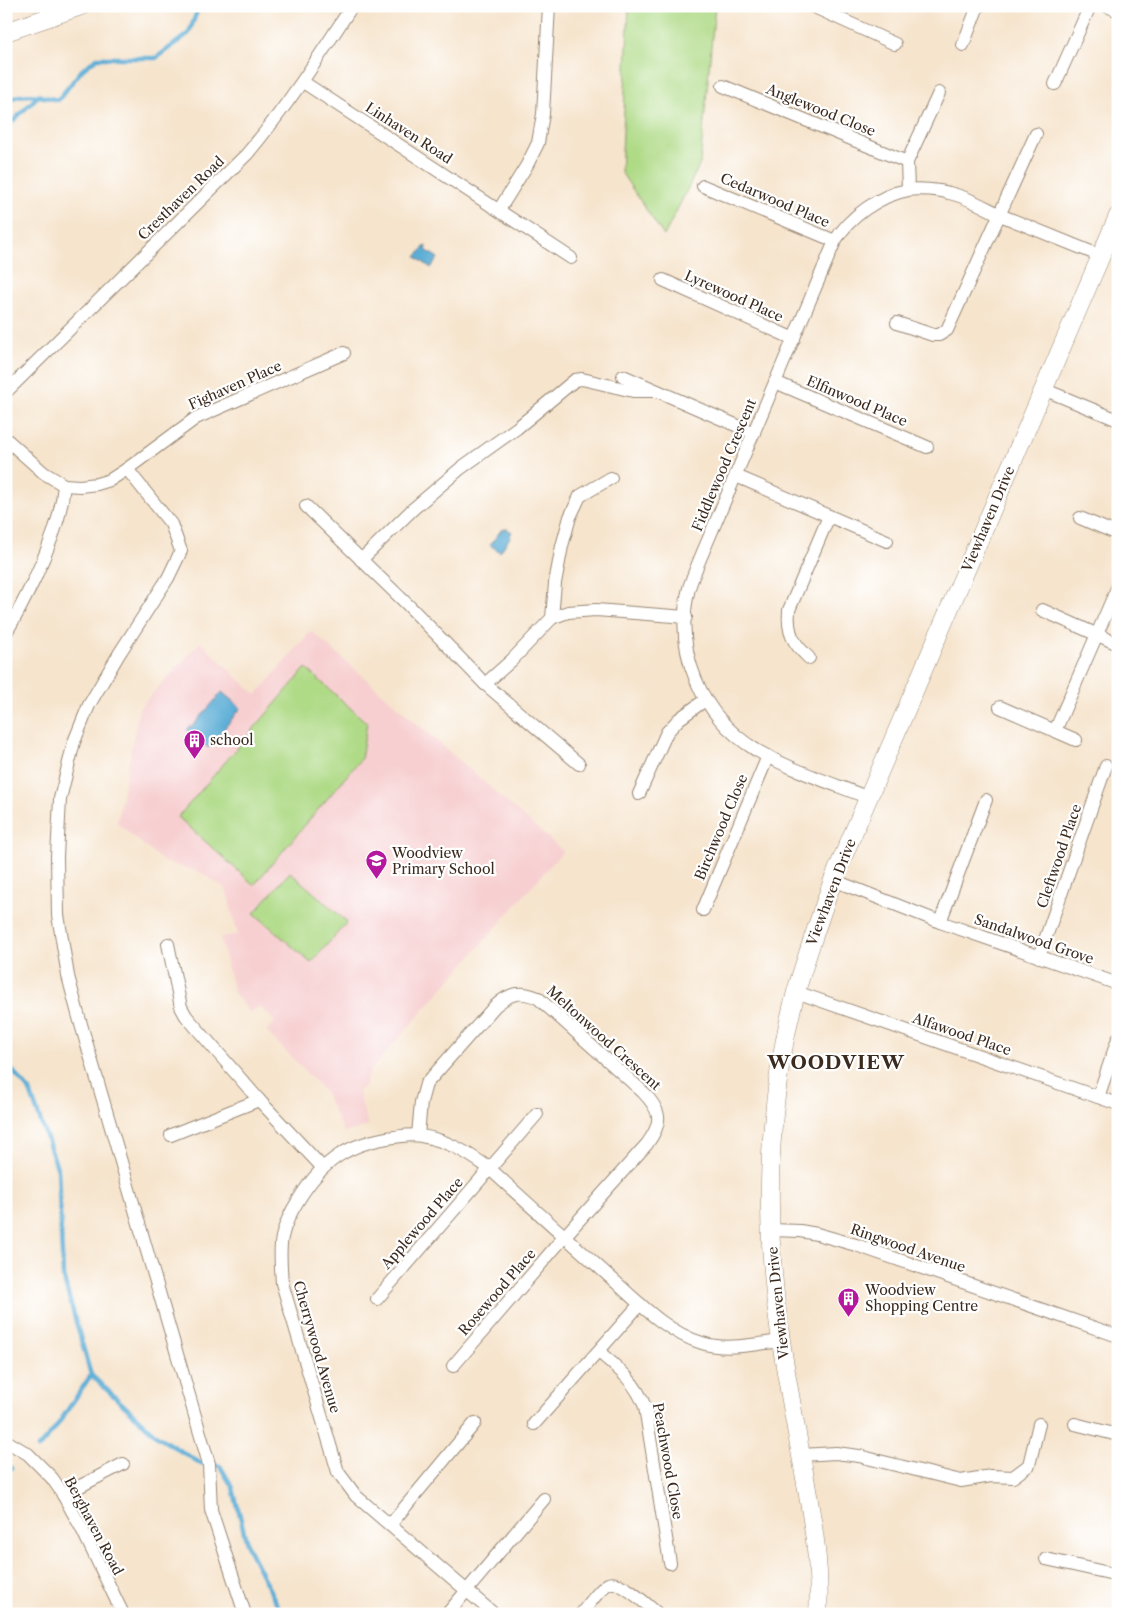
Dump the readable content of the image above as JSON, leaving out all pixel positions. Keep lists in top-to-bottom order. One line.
{"streets":{"street":["Anglewood Close","Linhaven Road","Cresthaven Road","Cedarwood Place","Lyrewood Place","Fighaven Place","Elfinwood Place","Fiddlewood Crescent","Viewhaven Drive","Birchwood Close","Cleftwood Place","Sandalwood Grove","Alfawood Place","Meltonwood Crescent","Applewood Place","Ringwood Avenue","Rosewood Place","Cherrywood Avenue","Peachwood Close","Berghaven Road"]},"crossings":[["Linhaven Road","Cresthaven Road"],["Cedarwood Place","Fiddlewood Crescent"],["Lyrewood Place","Fiddlewood Crescent"],["Elfinwood Place","Fiddlewood Crescent"],["Fiddlewood Crescent","Viewhaven Drive"],["Fiddlewood Crescent","Birchwood Close"],["Viewhaven Drive","Sandalwood Grove"],["Viewhaven Drive","Alfawood Place"],["Viewhaven Drive","Ringwood Avenue"],["Viewhaven Drive","Cherrywood Avenue"],["Cleftwood Place","Sandalwood Grove"],["Meltonwood Crescent","Rosewood Place"],["Meltonwood Crescent","Cherrywood Avenue"],["Applewood Place","Cherrywood Avenue"],["Rosewood Place","Cherrywood Avenue"]],"districts":["WOODVIEW"],"places":{"building":["school","Woodview Shopping Centre"],"school or university":["Woodview Primary School"]}}
